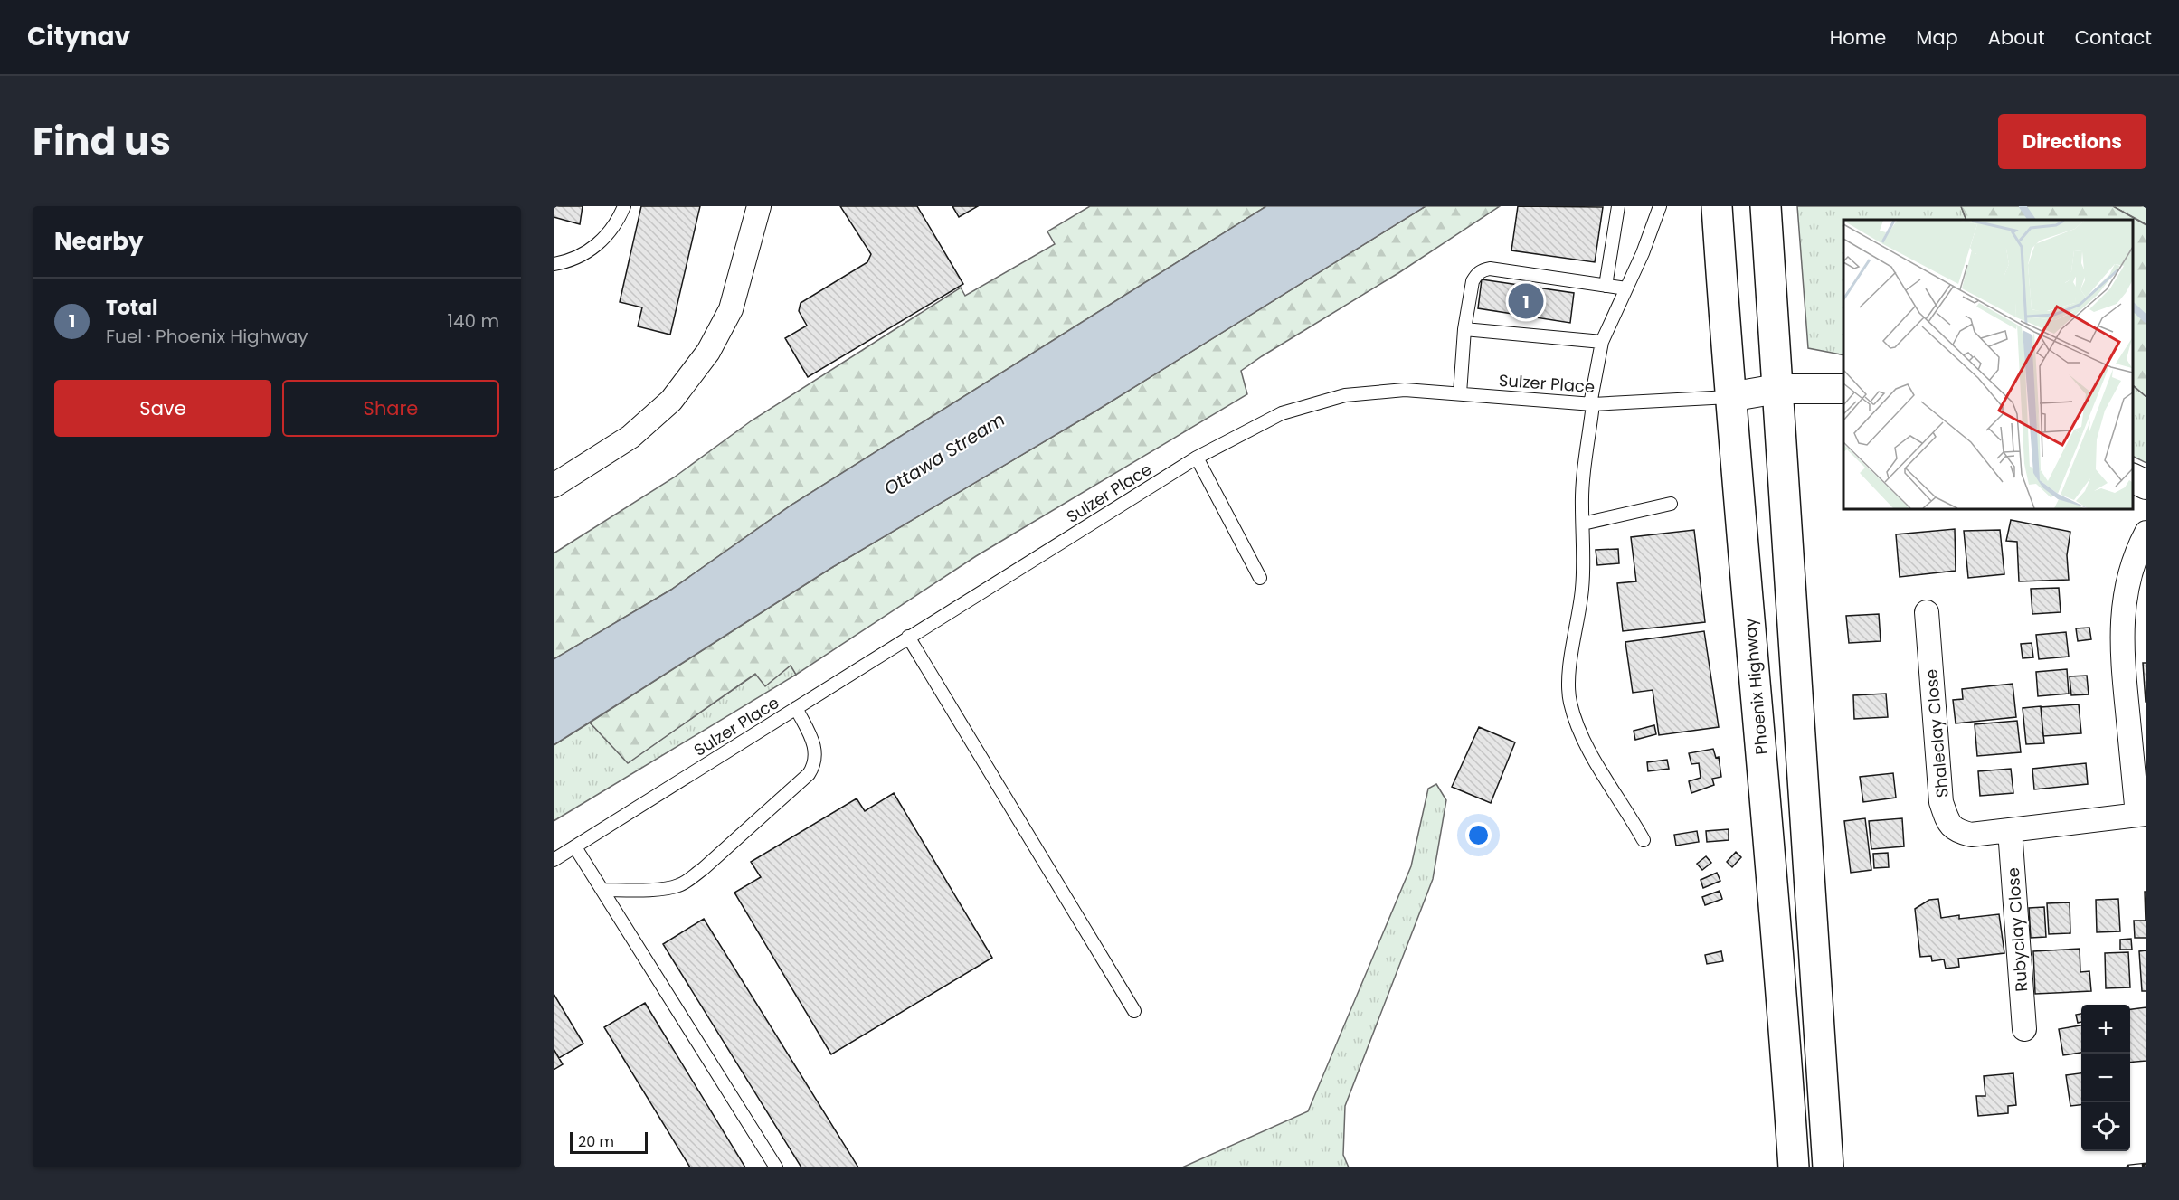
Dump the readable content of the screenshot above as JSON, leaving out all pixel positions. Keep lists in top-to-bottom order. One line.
{"streets":{"main road":["Phoenix Highway"],"street":["Shaleclay Close","Rubyclay Close"],"lane":["Sulzer Place"]},"crossings":[["Sulzer Place","Phoenix Highway"],["Shaleclay Close","Rubyclay Close"]],"water":["Ottawa Stream"],"scale_bar":"20 m","page":{"header":"Citynav","nav":["Home","Map","About","Contact"],"title":"Find us","buttons":["Directions",["Save","Share"]],"heading":"Nearby","list":[{"mark":"1","name":"Total","note":"Fuel · Phoenix Highway","value":"140 m"}],"pins":"1","map_buttons":["+","−"],"scale":"20 m"}}
